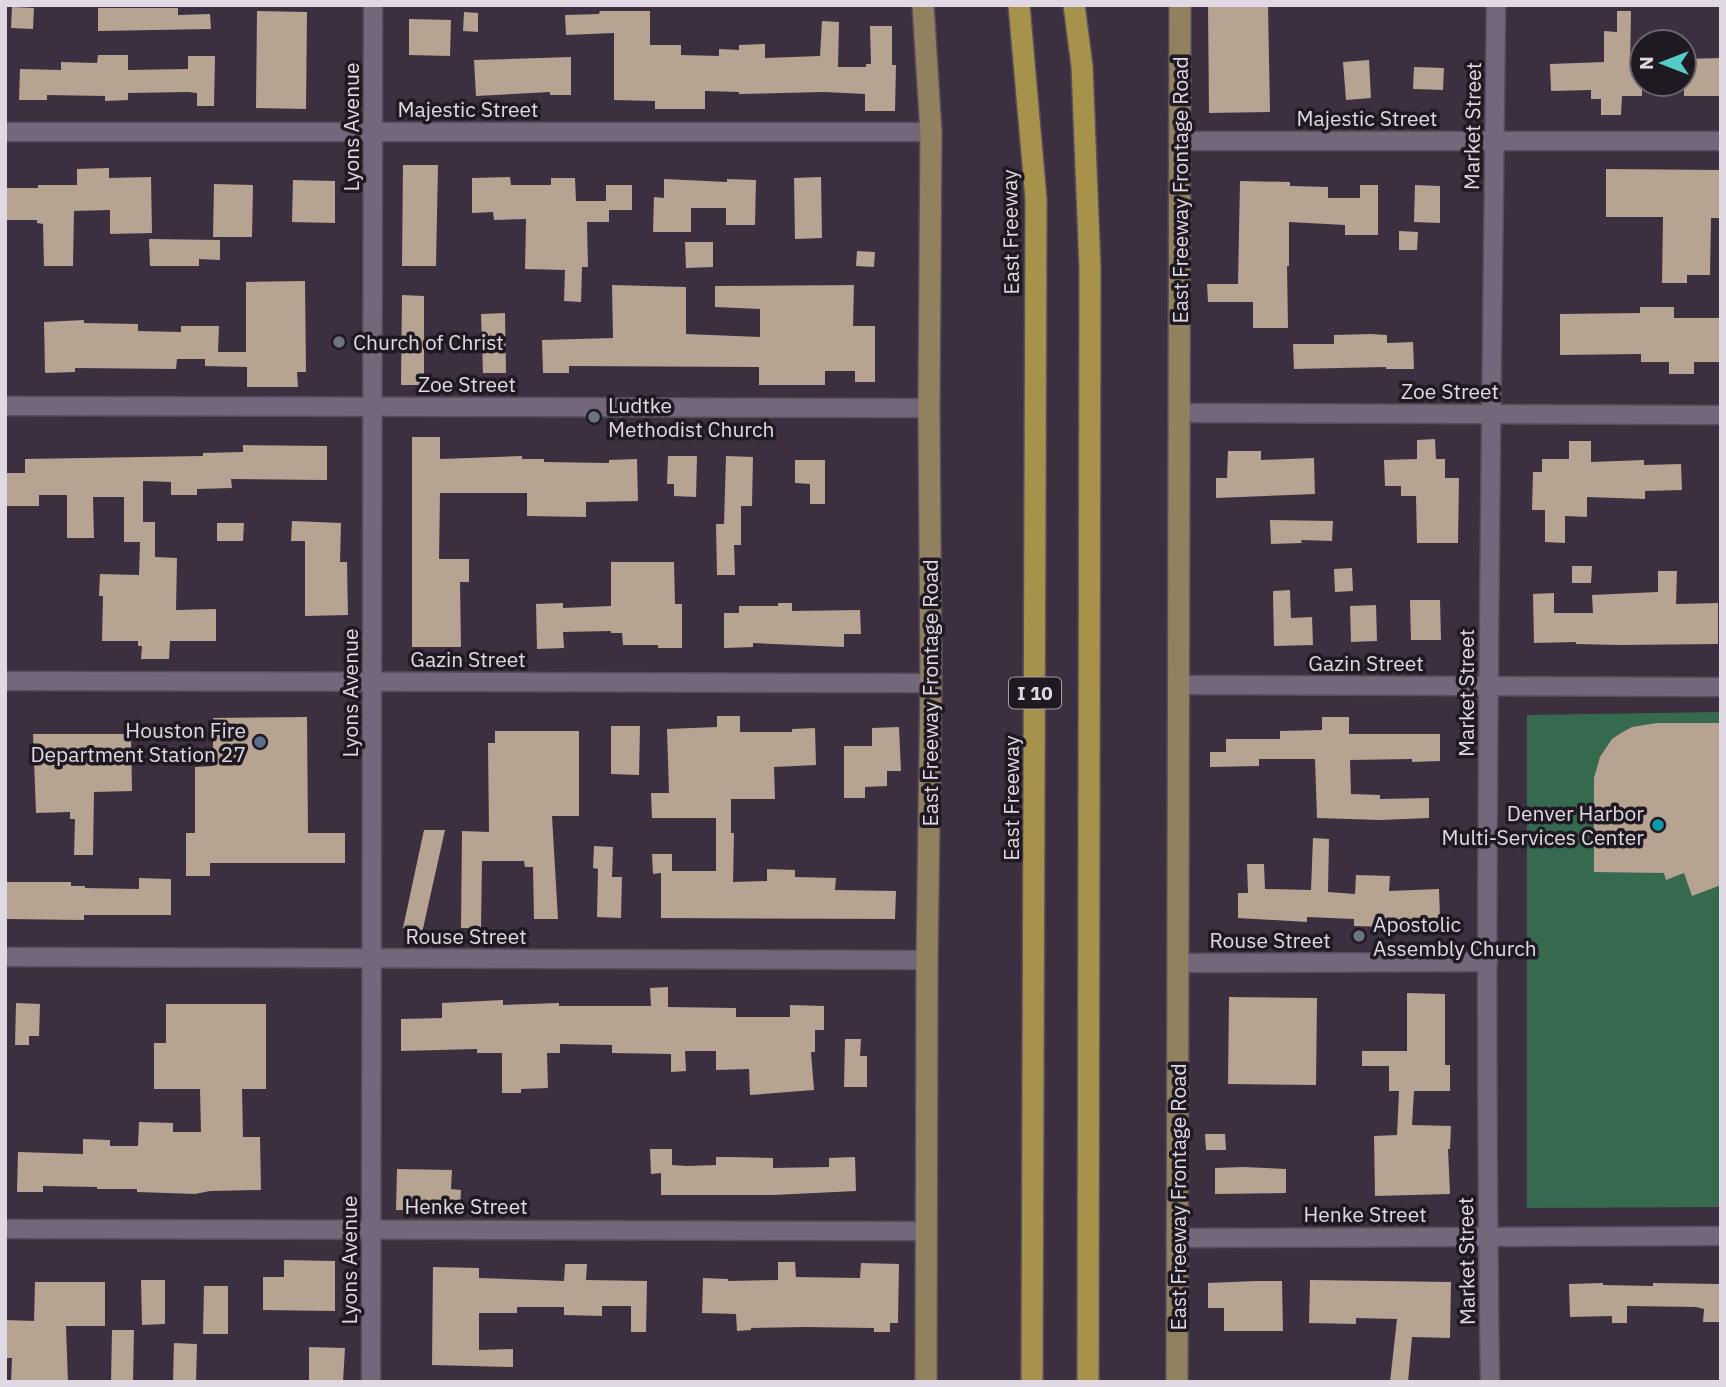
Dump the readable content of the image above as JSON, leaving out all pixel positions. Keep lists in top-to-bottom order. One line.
{"streets":{"highway":["East Freeway","I 10"],"main road":["East Freeway Frontage Road"],"street":["Majestic Street","Market Street","Lyons Avenue","Zoe Street","Gazin Street","Rouse Street","Henke Street"]},"crossings":[["Majestic Street","Market Street"],["Majestic Street","Lyons Avenue"],["Majestic Street","East Freeway Frontage Road"],["Market Street","Zoe Street"],["Market Street","Gazin Street"],["Market Street","Rouse Street"],["Market Street","Henke Street"],["Lyons Avenue","Zoe Street"],["Lyons Avenue","Gazin Street"],["Lyons Avenue","Rouse Street"],["Lyons Avenue","Henke Street"],["East Freeway Frontage Road","Zoe Street"],["East Freeway Frontage Road","Gazin Street"],["East Freeway Frontage Road","Rouse Street"],["East Freeway Frontage Road","Henke Street"]],"places":["Church of Christ","Ludtke Methodist Church","Houston Fire Department Station 27","Denver Harbor Multi-Services Center","Apostolic Assembly Church"],"north":"left"}
